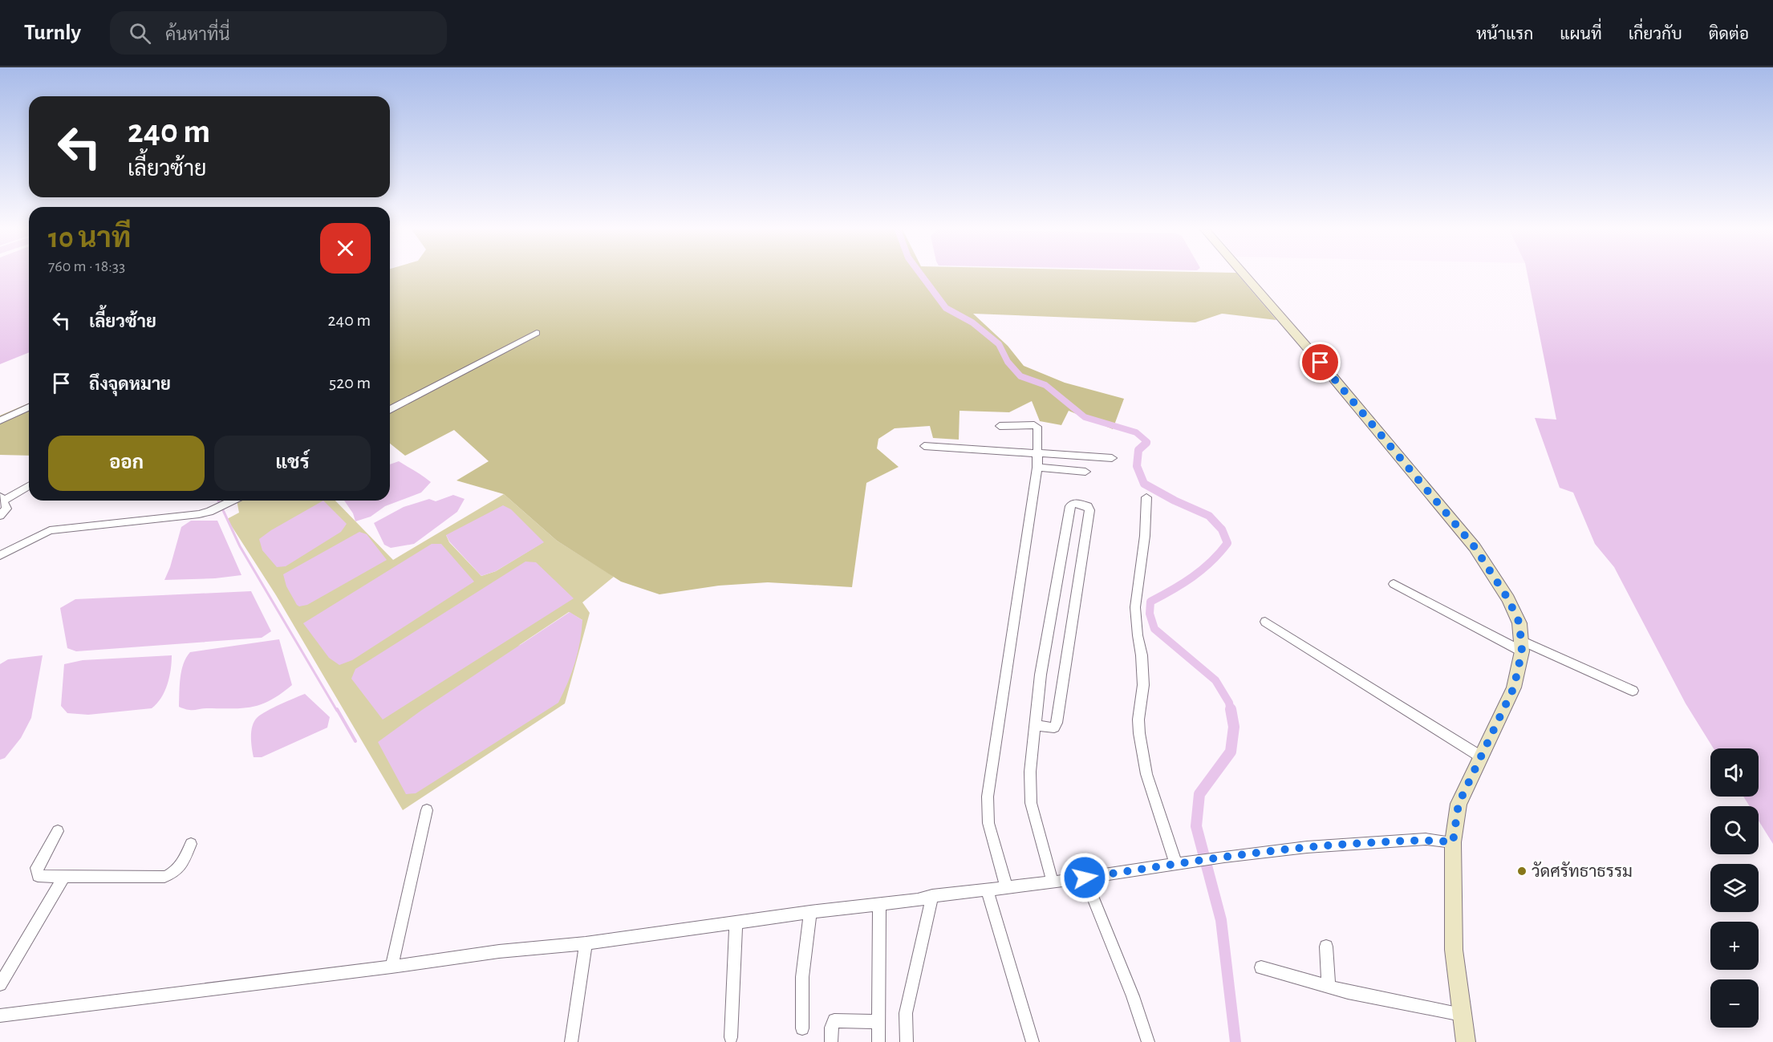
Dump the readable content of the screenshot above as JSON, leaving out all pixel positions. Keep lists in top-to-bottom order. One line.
{"places":["วัดศรัทธาธรรม"],"page":{"header":"Turnly","search":"ค้นหาที่นี่","nav":["หน้าแรก","แผนที่","เกี่ยวกับ","ติดต่อ"],"turn":["240 m","เลี้ยวซ้าย"],"heading":["10 นาที","760 m · 18:33"],"list":[{"name":"เลี้ยวซ้าย","value":"240 m"},{"name":"ถึงจุดหมาย","value":"520 m"}],"buttons":["ออก","แชร์"],"map_buttons":["+","−"]}}
